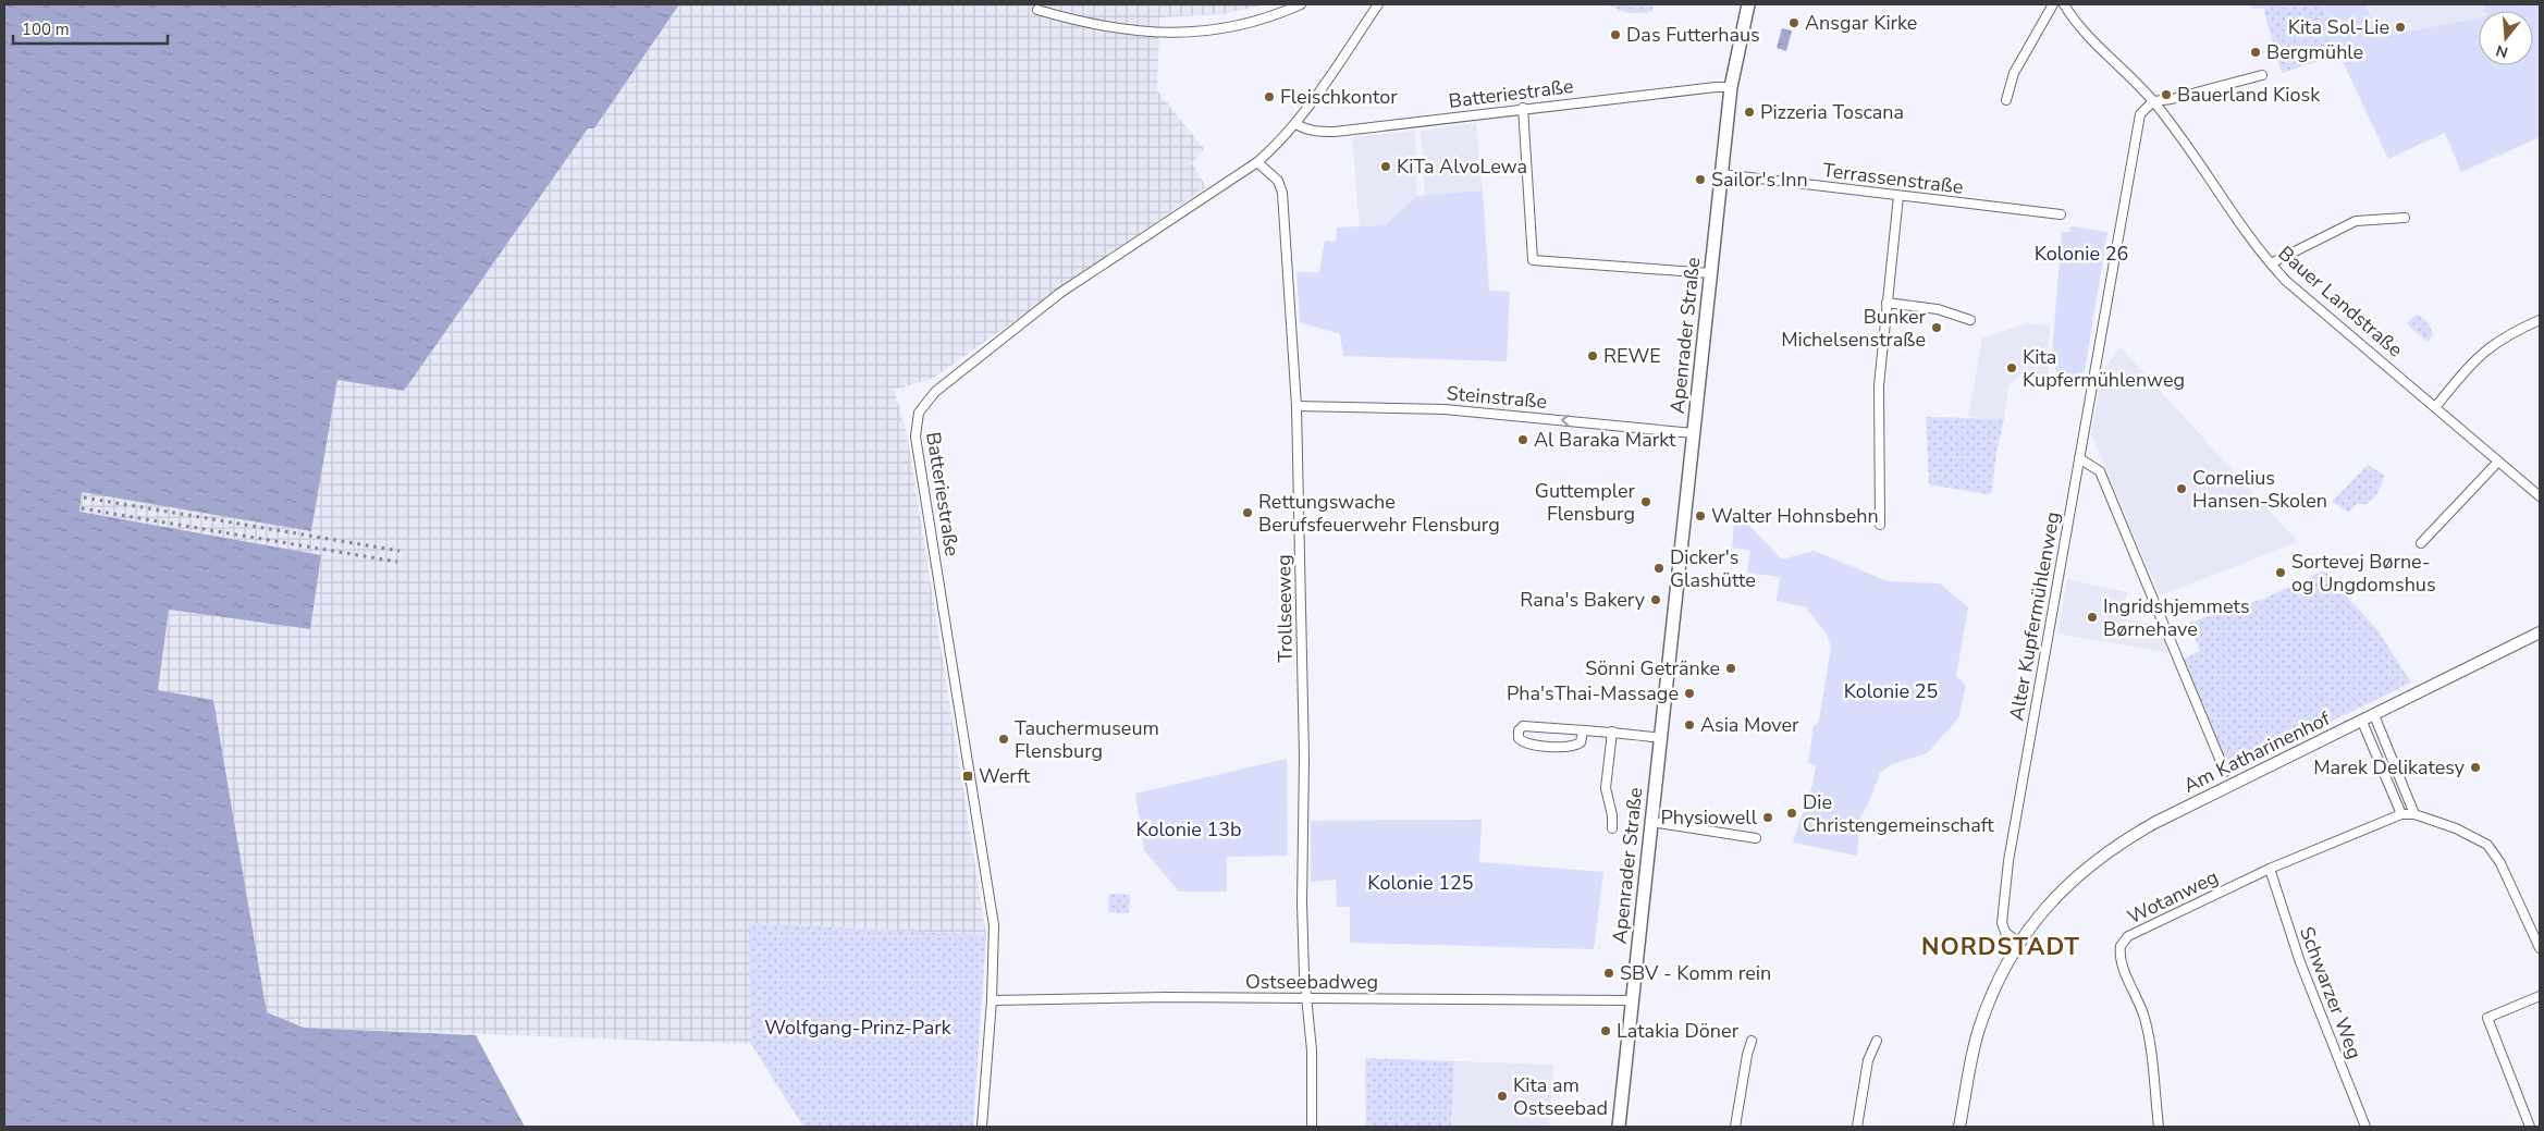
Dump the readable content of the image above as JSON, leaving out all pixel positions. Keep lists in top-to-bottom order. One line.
{"streets":{"main road":["Apenrader Straße"],"street":["Batteriestraße","Terrassenstraße","Bauer Landstraße","Steinstraße","Trollseeweg","Alter Kupfermühlenweg","Am Katharinenhof","Wotanweg","Ostseebadweg","Schwarzer Weg"]},"crossings":[["Batteriestraße","Apenrader Straße"],["Batteriestraße","Trollseeweg"],["Batteriestraße","Ostseebadweg"],["Terrassenstraße","Apenrader Straße"],["Bauer Landstraße","Alter Kupfermühlenweg"],["Apenrader Straße","Steinstraße"],["Apenrader Straße","Ostseebadweg"],["Steinstraße","Trollseeweg"],["Trollseeweg","Ostseebadweg"],["Alter Kupfermühlenweg","Am Katharinenhof"],["Wotanweg","Schwarzer Weg"]],"one_way":["Steinstraße"],"districts":["NORDSTADT"],"parks":["Kolonie 26","Kolonie 25","Kolonie 13b","Kolonie 125","Wolfgang-Prinz-Park"],"places":{"other":["Ansgar Kirke","Kita Sol-Lie","Das Futterhaus","Bergmühle","Bauerland Kiosk","Fleischkontor","Pizzeria Toscana","KiTa AlvoLewa","Sailor's Inn","Bunker Michelsenstraße","REWE","Kita Kupfermühlenweg","Al Baraka Markt","Cornelius Hansen-Skolen","Guttempler Flensburg","Rettungswache Berufsfeuerwehr Flensburg","Walter Hohnsbehn","Dicker's Glashütte","Sortevej Børne- og Ungdomshus","Rana's Bakery","Ingridshjemmets Børnehave","Sönni Getränke","Pha'sThai-Massage","Asia Mover","Tauchermuseum Flensburg","Marek Delikatesy","Die Christengemeinschaft","Physiowell","SBV - Komm rein","Latakia Döner","Kita am Ostseebad"],"transit":["Werft"]},"scale_bar":"100 m","north":"bottom"}
